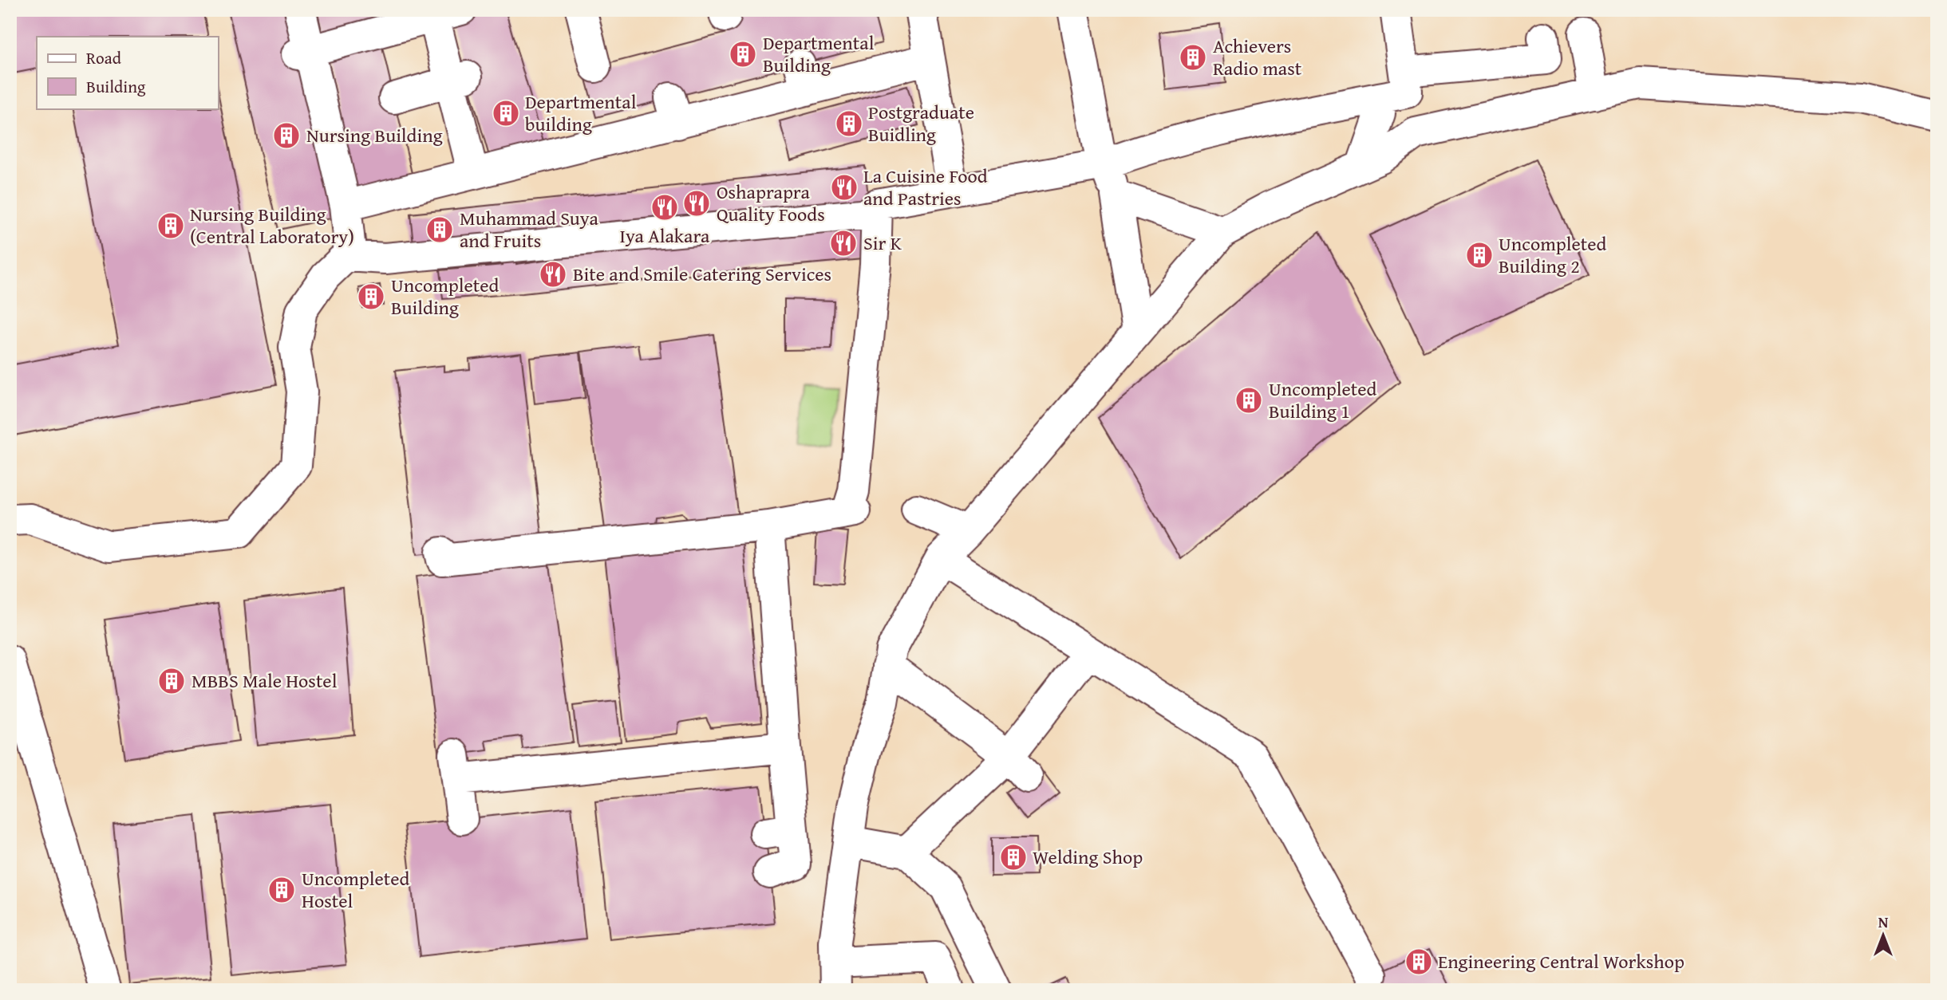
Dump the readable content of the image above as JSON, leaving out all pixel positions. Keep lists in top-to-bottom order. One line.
{"places":{"building":["Departmental Building","Achievers Radio mast","Departmental building","Postgraduate Buidling","Nursing Building","Nursing Building (Central Laboratory)","Muhammad Suya and Fruits","Uncompleted Building 2","Uncompleted Building","Uncompleted Building 1","MBBS Male Hostel","Welding Shop","Uncompleted Hostel","Engineering Central Workshop"],"restaurant":["La Cuisine Food and Pastries","Oshaprapra Quality Foods","Iya Alakara","Sir K","Bite and Smile Catering Services"]},"legend":["Road","Building"],"north":"top"}
